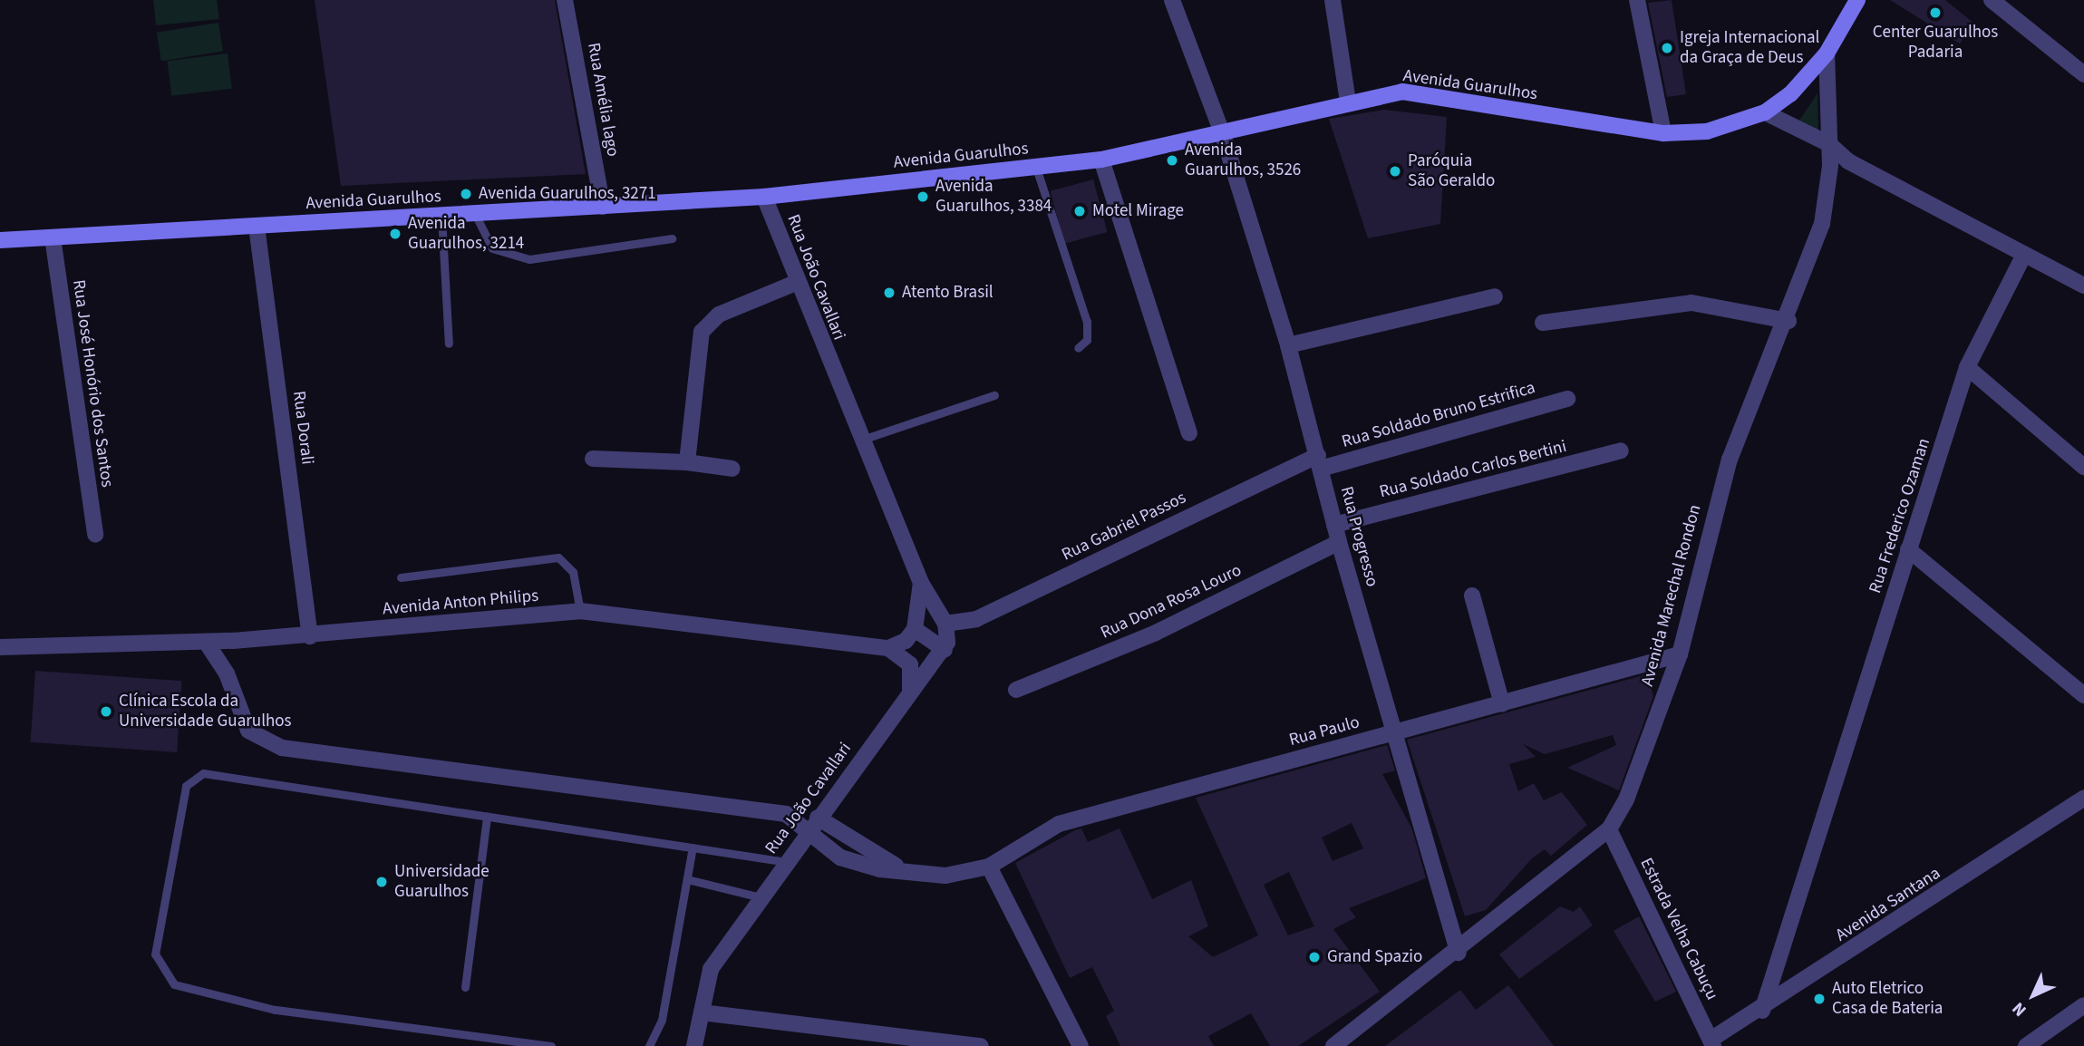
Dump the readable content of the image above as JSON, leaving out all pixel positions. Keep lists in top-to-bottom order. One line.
{"streets":{"main road":["Avenida Guarulhos"],"street":["Rua Amélia lago","Rua João Cavallari","Rua José Honório dos Santos","Rua Soldado Bruno Estrifica","Rua Dorali","Rua Soldado Carlos Bertini","Rua Frederico Ozaman","Rua Gabriel Passos","Rua Progresso","Avenida Marechal Rondon","Rua Dona Rosa Louro","Avenida Anton Philips","Rua Paulo","Avenida Santana","Estrada Velha Cabuçu"]},"crossings":[["Avenida Guarulhos","Rua Amélia lago"],["Avenida Guarulhos","Rua João Cavallari"],["Avenida Guarulhos","Rua José Honório dos Santos"],["Avenida Guarulhos","Rua Dorali"],["Avenida Guarulhos","Rua Progresso"],["Avenida Guarulhos","Avenida Marechal Rondon"],["Rua João Cavallari","Rua Gabriel Passos"],["Rua João Cavallari","Rua Paulo"],["Rua Soldado Bruno Estrifica","Rua Gabriel Passos"],["Rua Soldado Bruno Estrifica","Rua Progresso"],["Rua Dorali","Avenida Anton Philips"],["Rua Soldado Carlos Bertini","Rua Progresso"],["Rua Frederico Ozaman","Avenida Santana"],["Rua Gabriel Passos","Rua Progresso"],["Rua Progresso","Avenida Marechal Rondon"],["Rua Progresso","Rua Dona Rosa Louro"],["Rua Progresso","Rua Paulo"],["Avenida Marechal Rondon","Rua Paulo"],["Avenida Marechal Rondon","Estrada Velha Cabuçu"],["Avenida Anton Philips","Rua Paulo"],["Avenida Santana","Estrada Velha Cabuçu"]],"places":["Center Guarulhos Padaria","Igreja Internacional da Graça de Deus","Avenida Guarulhos, 3526","Paróquia São Geraldo","Avenida Guarulhos, 3271","Avenida Guarulhos, 3384","Motel Mirage","Avenida Guarulhos, 3214","Atento Brasil","Clínica Escola da Universidade Guarulhos","Universidade Guarulhos","Grand Spazio","Auto Eletrico Casa de Bateria"],"north":"bottom left"}
